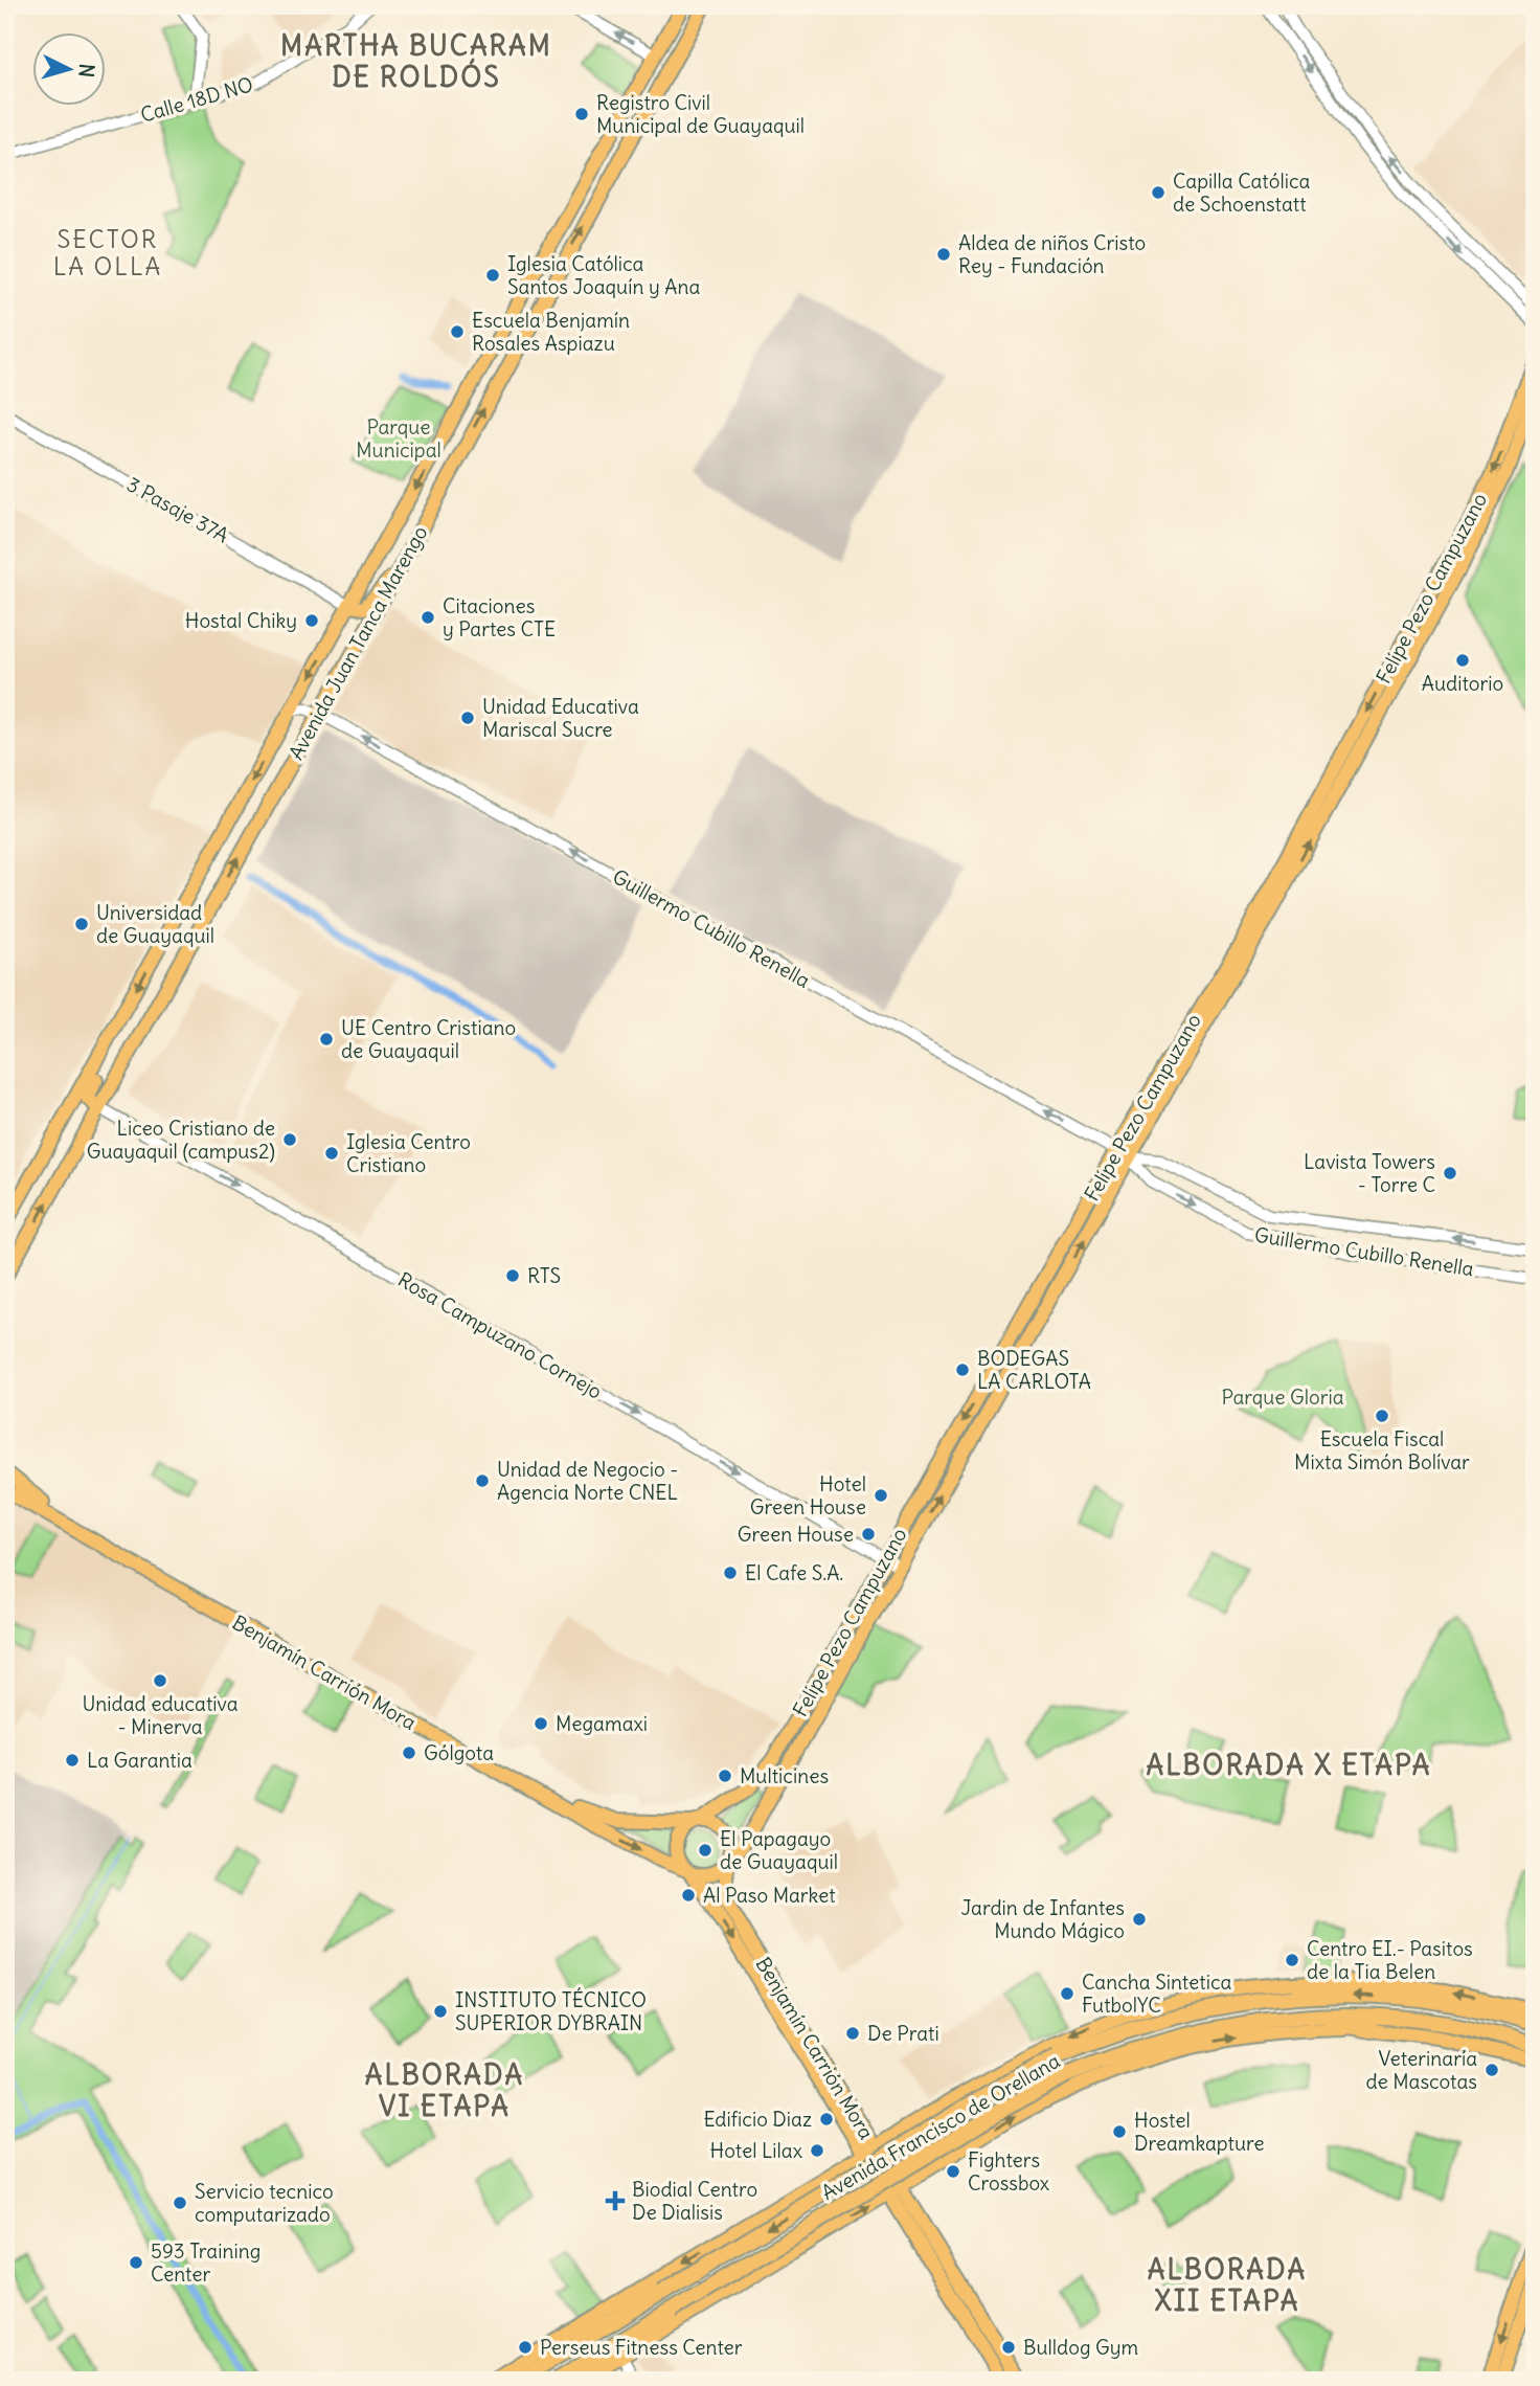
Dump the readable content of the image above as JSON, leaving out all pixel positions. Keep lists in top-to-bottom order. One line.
{"streets":{"highway":["Avenida Francisco de Orellana"],"main road":["Felipe Pezo Campuzano","Avenida Juan Tanca Marengo","Benjamín Carrión Mora"],"street":["Calle 18D NO","3 Pasaje 37A","Guillermo Cubillo Renella","Rosa Campuzano Cornejo"]},"crossings":[["3 Pasaje 37A","Avenida Juan Tanca Marengo"],["Felipe Pezo Campuzano","Guillermo Cubillo Renella"],["Felipe Pezo Campuzano","Rosa Campuzano Cornejo"],["Felipe Pezo Campuzano","Benjamín Carrión Mora"],["Avenida Juan Tanca Marengo","Guillermo Cubillo Renella"],["Avenida Juan Tanca Marengo","Rosa Campuzano Cornejo"],["Benjamín Carrión Mora","Avenida Francisco de Orellana"]],"one_way":["Rosa Campuzano Cornejo"],"districts":["MARTHA BUCARAM DE ROLDÓS","SECTOR LA OLLA","ALBORADA X ETAPA","ALBORADA VI ETAPA","ALBORADA XII ETAPA"],"parks":["Parque Municipal","Parque Gloria"],"places":{"other":["Registro Civil Municipal de Guayaquil","Capilla Católica de Schoenstatt","Aldea de niños Cristo Rey - Fundación","Iglesia Católica Santos Joaquín y Ana","Escuela Benjamín Rosales Aspiazu","Citaciones y Partes CTE","Hostal Chiky","Auditorio","Unidad Educativa Mariscal Sucre","Universidad de Guayaquil","UE Centro Cristiano de Guayaquil","Liceo Cristiano de Guayaquil (campus2)","Iglesia Centro Cristiano","Lavista Towers - Torre C","RTS","BODEGAS LA CARLOTA","Escuela Fiscal Mixta Simón Bolívar","Unidad de Negocio - Agencia Norte CNEL","Hotel Green House","Green House","El Cafe S.A.","Unidad educativa - Minerva","Megamaxi","Gólgota","La Garantia","Multicines","El Papagayo de Guayaquil","Al Paso Market","Jardin de Infantes Mundo Mágico","Centro EI.- Pasitos de la Tia Belen","Cancha Sintetica FutbolYC","INSTITUTO TÉCNICO SUPERIOR DYBRAIN","De Prati","Veterinaría de Mascotas","Edificio Diaz","Hostel Dreamkapture","Hotel Lilax","Fighters Crossbox","Servicio tecnico computarizado","593 Training Center","Perseus Fitness Center","Bulldog Gym"],"health":["Biodial Centro De Dialisis"]},"north":"right"}
